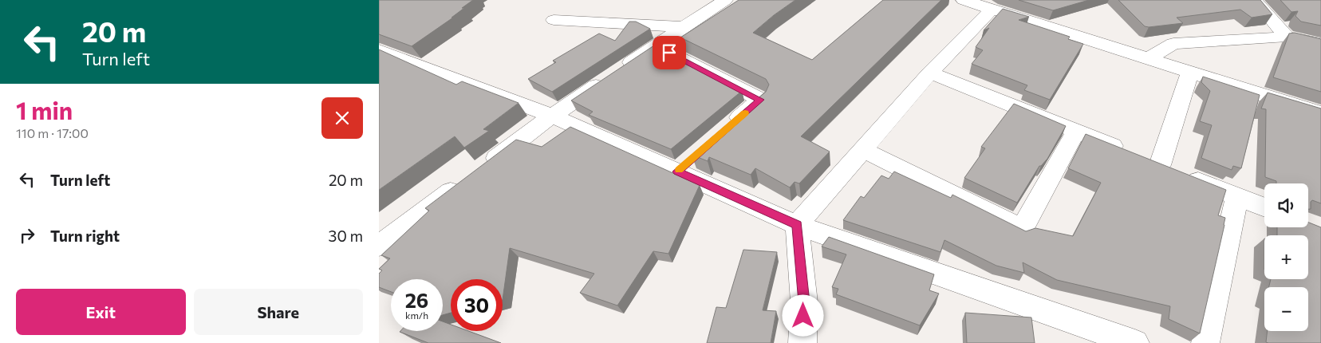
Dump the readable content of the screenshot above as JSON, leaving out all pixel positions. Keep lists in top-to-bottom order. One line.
{"page":{"turn":["20 m","Turn left"],"heading":["1 min","110 m · 17:00"],"list":[{"name":"Turn left","value":"20 m"},{"name":"Turn right","value":"30 m"}],"map_buttons":["+","−"],"speed":"26 km/h","limit":"30","buttons":["Exit","Share"]}}
